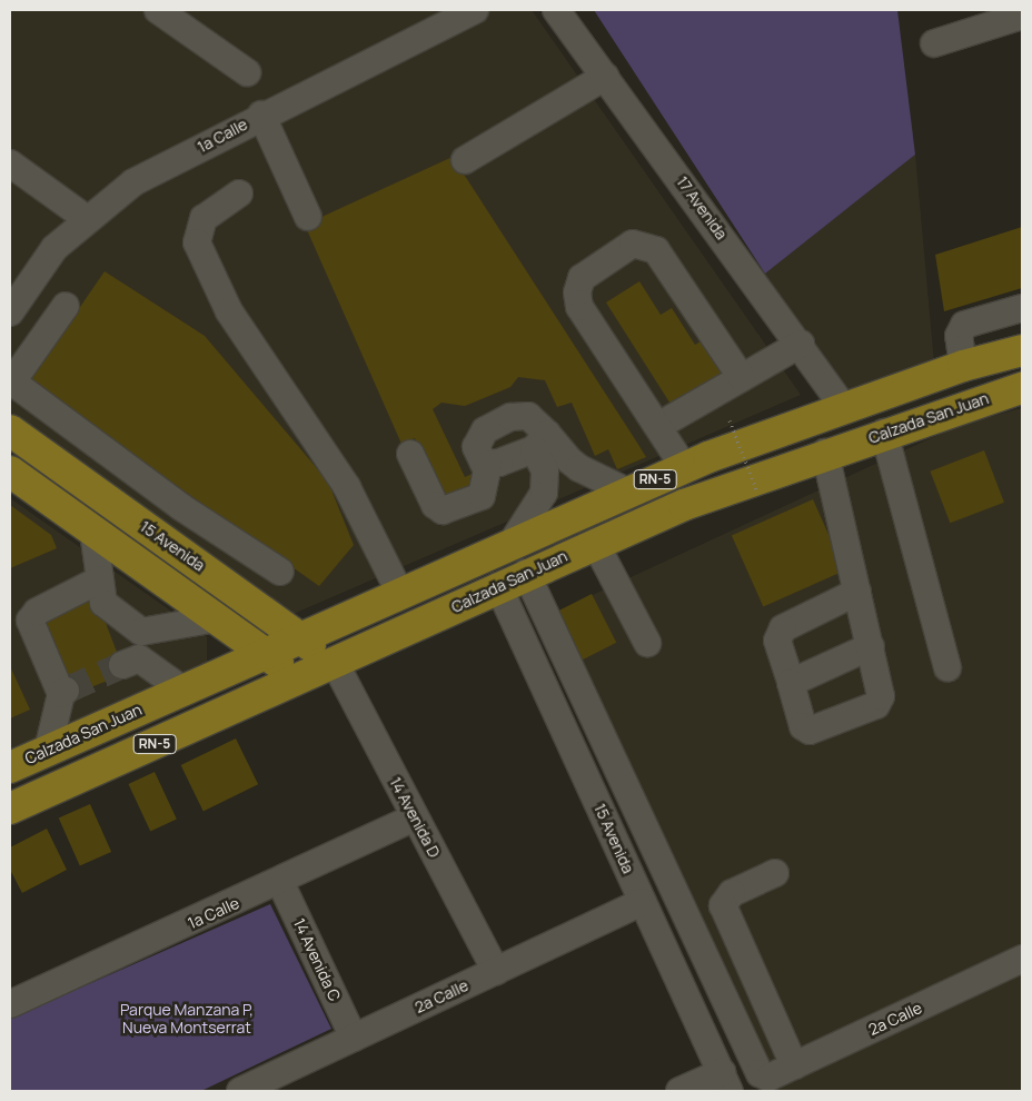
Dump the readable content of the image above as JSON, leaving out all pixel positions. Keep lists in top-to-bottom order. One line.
{"streets":{"main road":["Calzada San Juan","RN-5","15 Avenida"],"street":["1a Calle","17 Avenida","14 Avenida D","14 Avenida C","2a Calle"]},"crossings":[["1a Calle","14 Avenida D"],["1a Calle","14 Avenida C"],["17 Avenida","Calzada San Juan"],["Calzada San Juan","15 Avenida"],["Calzada San Juan","14 Avenida D"],["Calzada San Juan","2a Calle"],["15 Avenida","14 Avenida D"],["15 Avenida","2a Calle"],["14 Avenida D","2a Calle"],["14 Avenida C","2a Calle"]],"parks":["Parque Manzana P, Nueva Montserrat"]}
